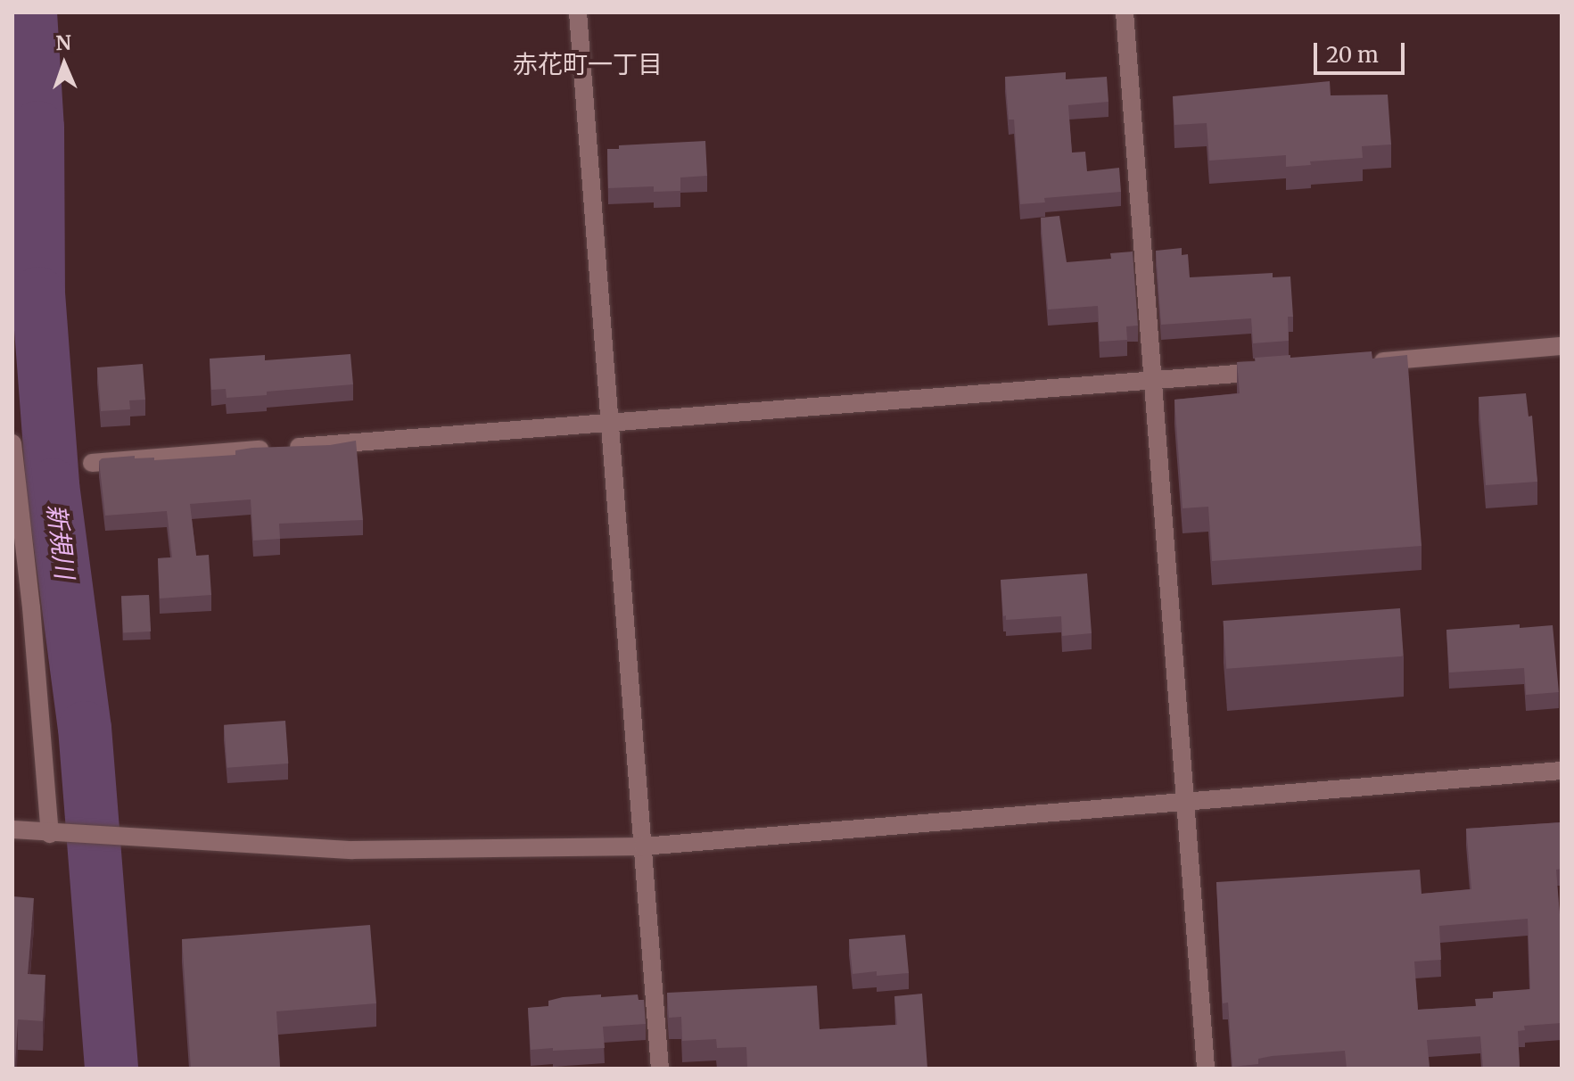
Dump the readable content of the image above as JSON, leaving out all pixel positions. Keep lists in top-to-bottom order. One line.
{"districts":["赤花町一丁目"],"water":["新規川"],"scale_bar":"20 m","north":"top"}
